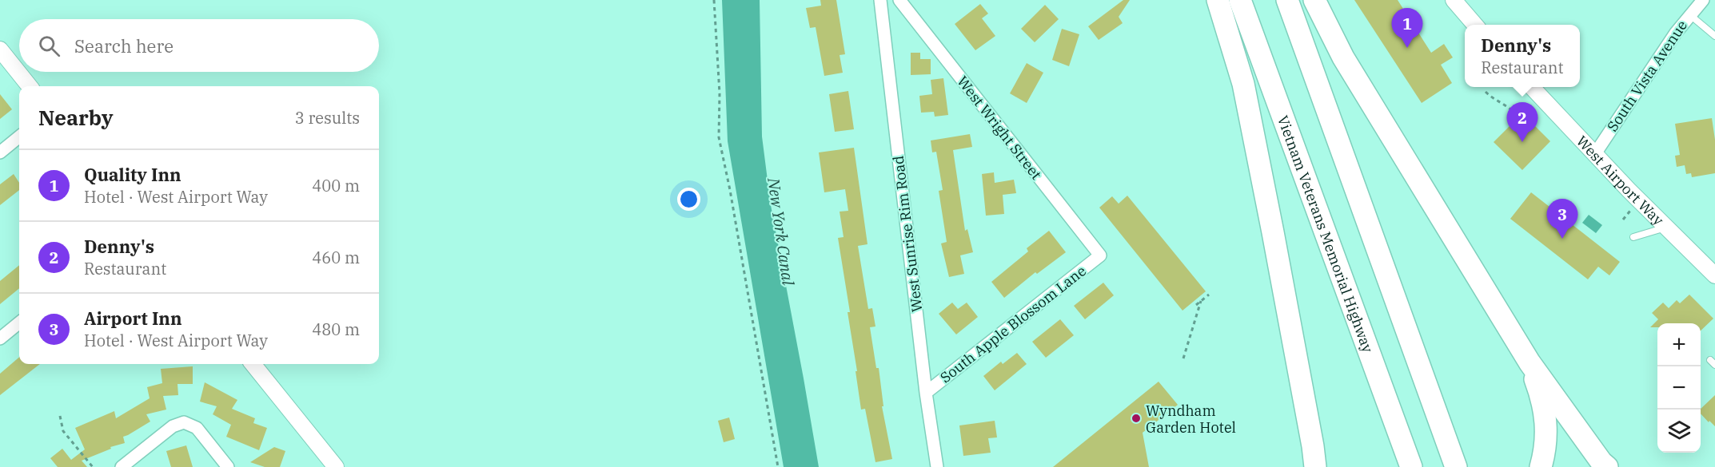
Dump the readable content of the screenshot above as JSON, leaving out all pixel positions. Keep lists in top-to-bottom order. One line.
{"streets":{"highway":["Vietnam Veterans Memorial Highway"],"street":["South Vista Avenue","West Wright Street","West Airport Way","West Sunrise Rim Road","South Apple Blossom Lane"]},"crossings":[["South Vista Avenue","West Airport Way"],["West Wright Street","South Apple Blossom Lane"],["West Sunrise Rim Road","South Apple Blossom Lane"]],"water":["New York Canal"],"places":["Wyndham Garden Hotel"],"page":{"pins":["1","2","3"],"search":"Search here","popup":["Denny's","Restaurant"],"heading":["Nearby","3 results"],"list":[{"mark":"1","name":"Quality Inn","note":"Hotel · West Airport Way","value":"400 m"},{"mark":"2","name":"Denny's","note":"Restaurant","value":"460 m"},{"mark":"3","name":"Airport Inn","note":"Hotel · West Airport Way","value":"480 m"}],"map_buttons":["+","−"]}}
